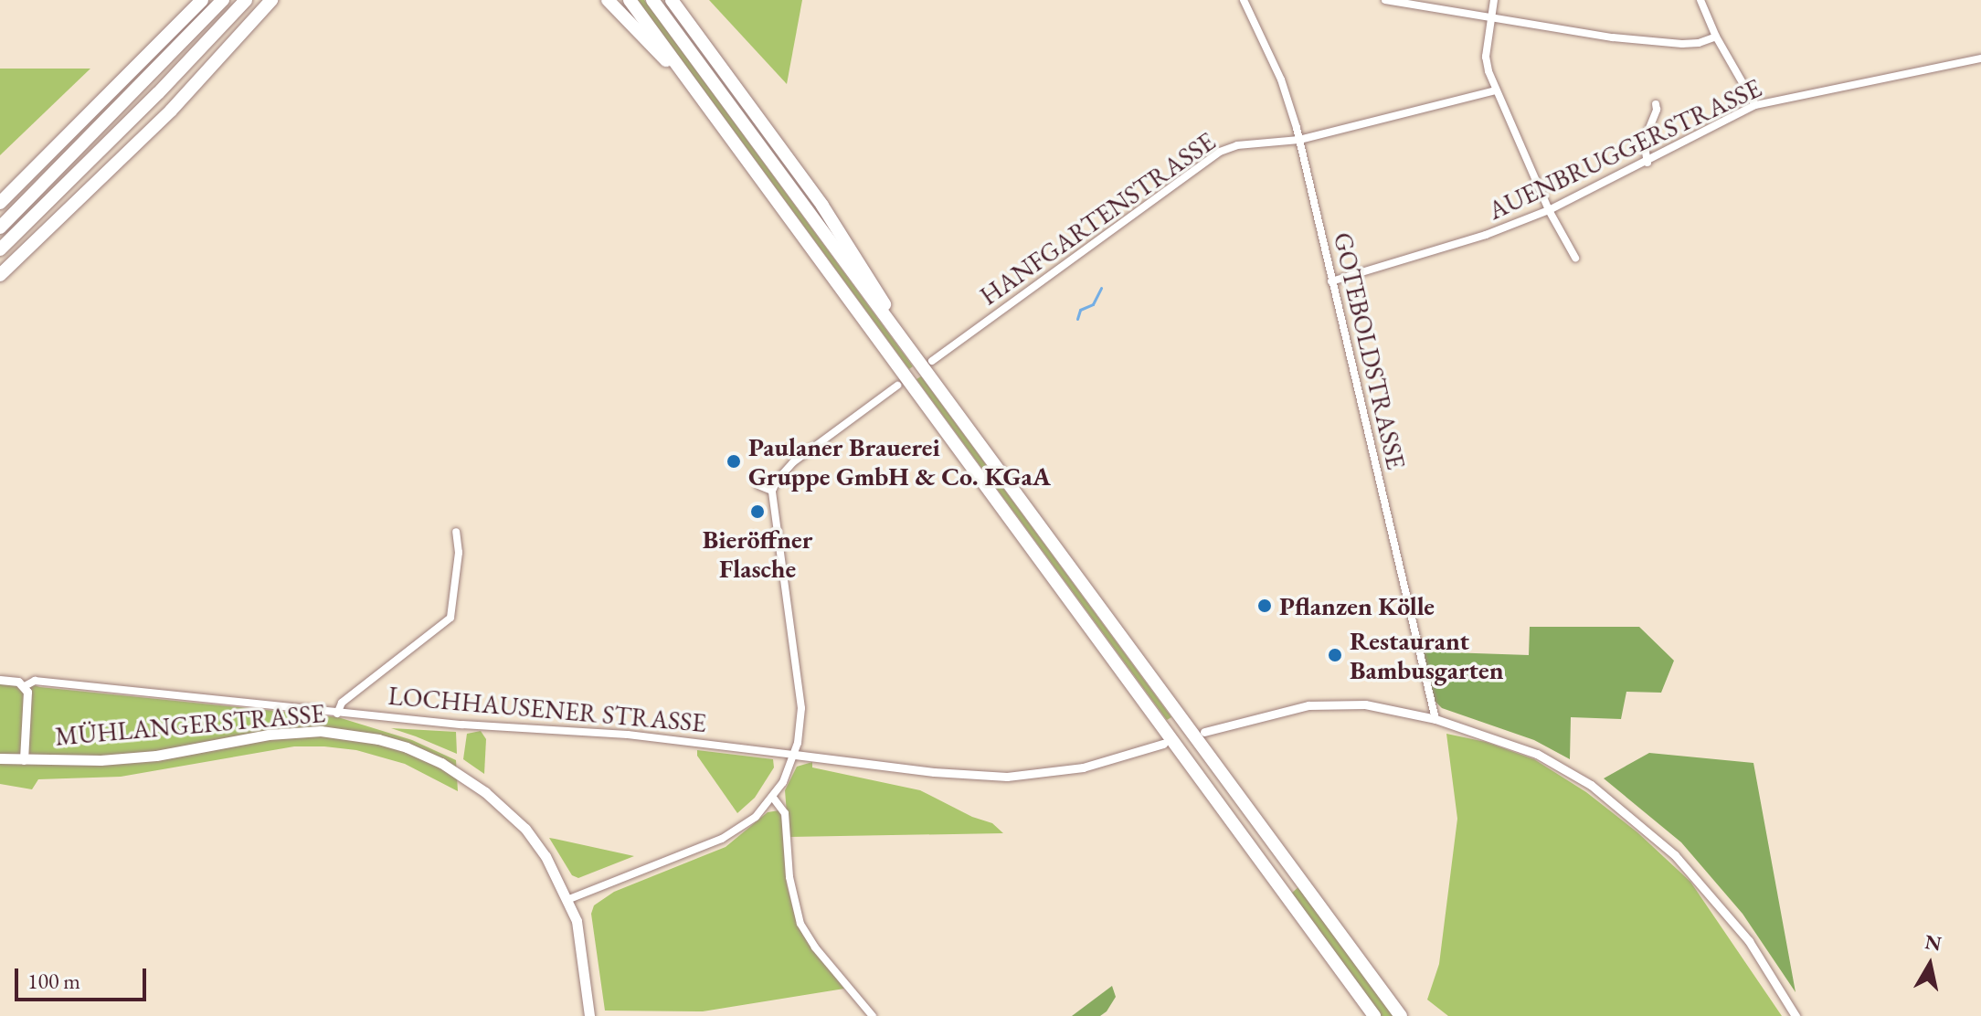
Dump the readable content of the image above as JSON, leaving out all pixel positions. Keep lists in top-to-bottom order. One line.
{"streets":{"main road":["MÜHLANGERSTRASSE"],"street":["AUENBRUGGERSTRASSE","HANFGARTENSTRASSE","GOTEBOLDSTRASSE","LOCHHAUSENER STRASSE"]},"crossings":[["AUENBRUGGERSTRASSE","GOTEBOLDSTRASSE"],["HANFGARTENSTRASSE","GOTEBOLDSTRASSE"]],"places":["Paulaner Brauerei Gruppe GmbH & Co. KGaA","Bieröffner Flasche","Pflanzen Kölle","Restaurant Bambusgarten"],"scale_bar":"100 m","north":"top"}
